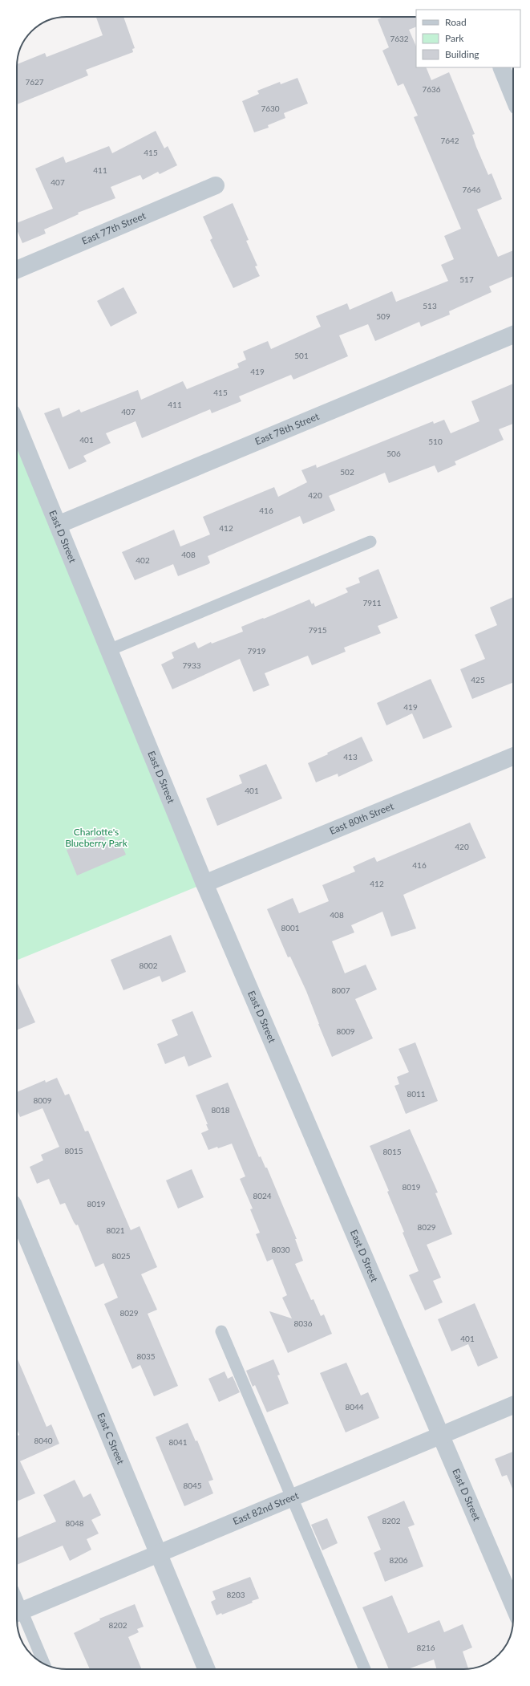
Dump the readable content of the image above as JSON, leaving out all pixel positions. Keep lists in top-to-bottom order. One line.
{"streets":{"street":["East 77th Street","East 78th Street","East D Street","East 80th Street","East C Street","East 82nd Street"]},"crossings":[["East 78th Street","East D Street"],["East D Street","East 80th Street"],["East D Street","East 82nd Street"],["East C Street","East 82nd Street"]],"parks":["Charlotte's Blueberry Park"],"house_numbers":["7632","7627","7636","7630","7642","415","411","407","7646","517","513","509","501","419","415","411","407","401","510","506","502","420","416","412","408","402","7911","7915","7919","7933","425","419","413","401","420","416","412","408","8001","8002","8007","8009","8011","8009","8018","8015","8015","8019","8024","8019","8029","8021","8030","8025","8029","8036","401","8035","8044","8040","8041","8045","8202","8048","8206","8203","8202","8216"],"legend":["Road","Park","Building"]}
